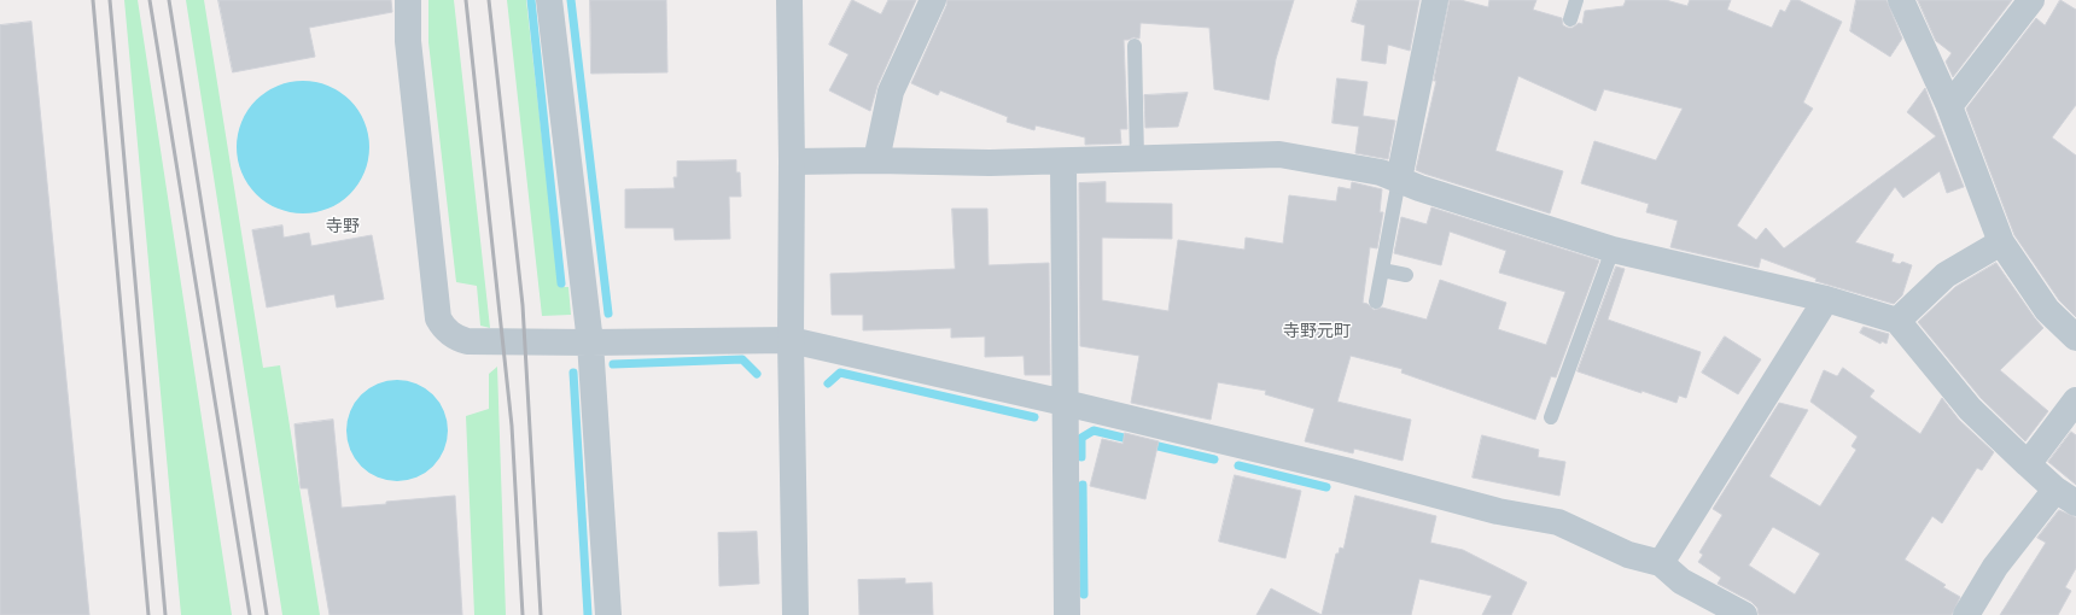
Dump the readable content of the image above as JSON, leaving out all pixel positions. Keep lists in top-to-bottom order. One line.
{"districts":["寺野","寺野元町"]}
